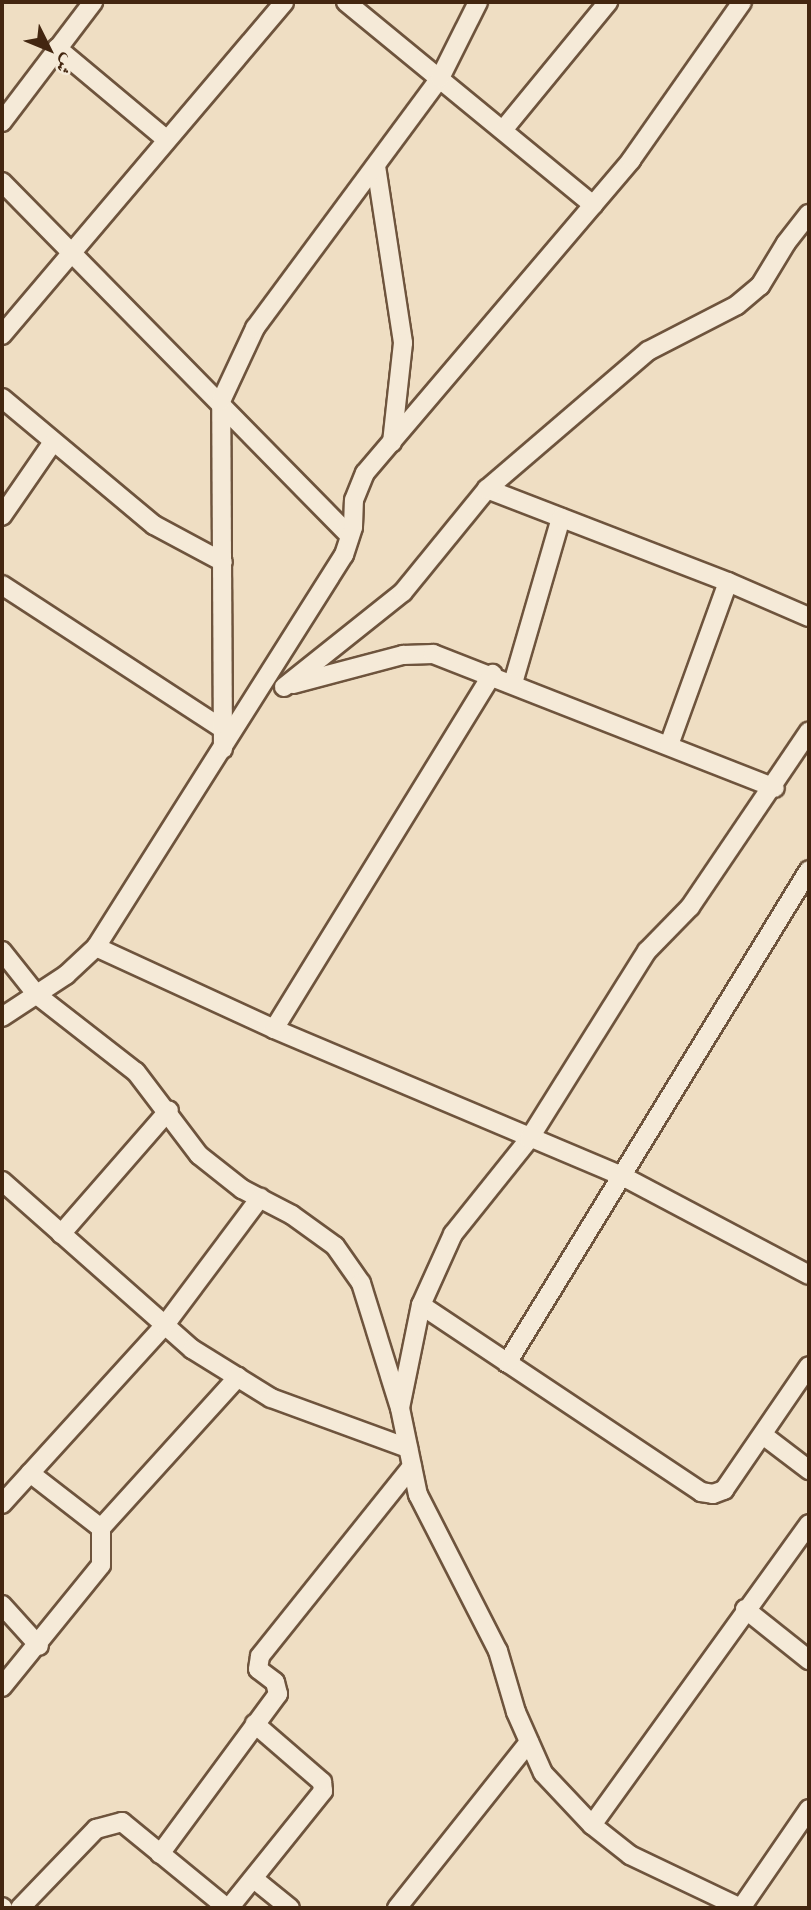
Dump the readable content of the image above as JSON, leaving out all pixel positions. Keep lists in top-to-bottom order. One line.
{"north":"bottom right"}
